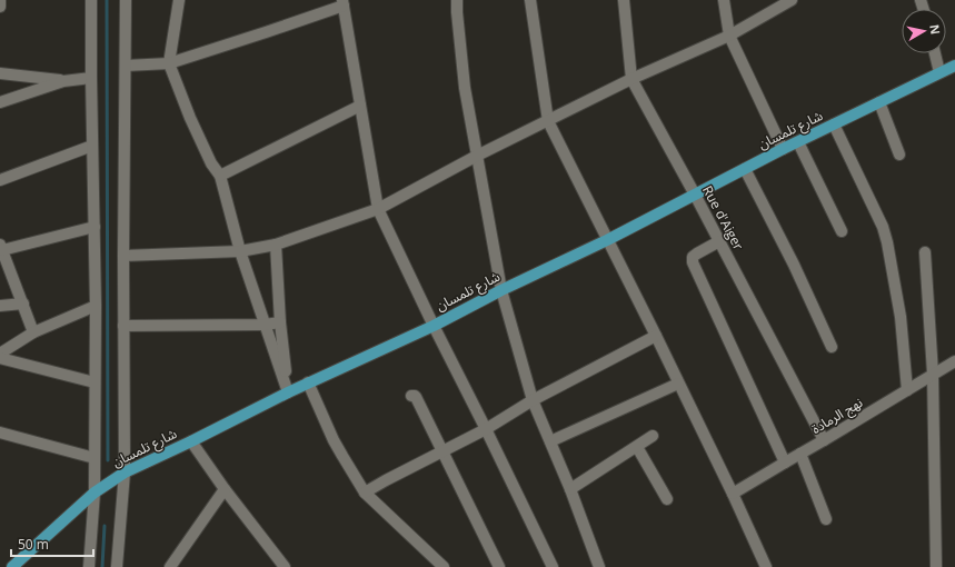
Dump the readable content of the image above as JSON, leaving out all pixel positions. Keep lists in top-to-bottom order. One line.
{"streets":{"main road":["شارع تلمسان"],"street":["Rue d'Aiger","نهج الرمادة"]},"crossings":[["شارع تلمسان","Rue d'Aiger"],["Rue d'Aiger","نهج الرمادة"]],"scale_bar":"50 m","north":"right"}
